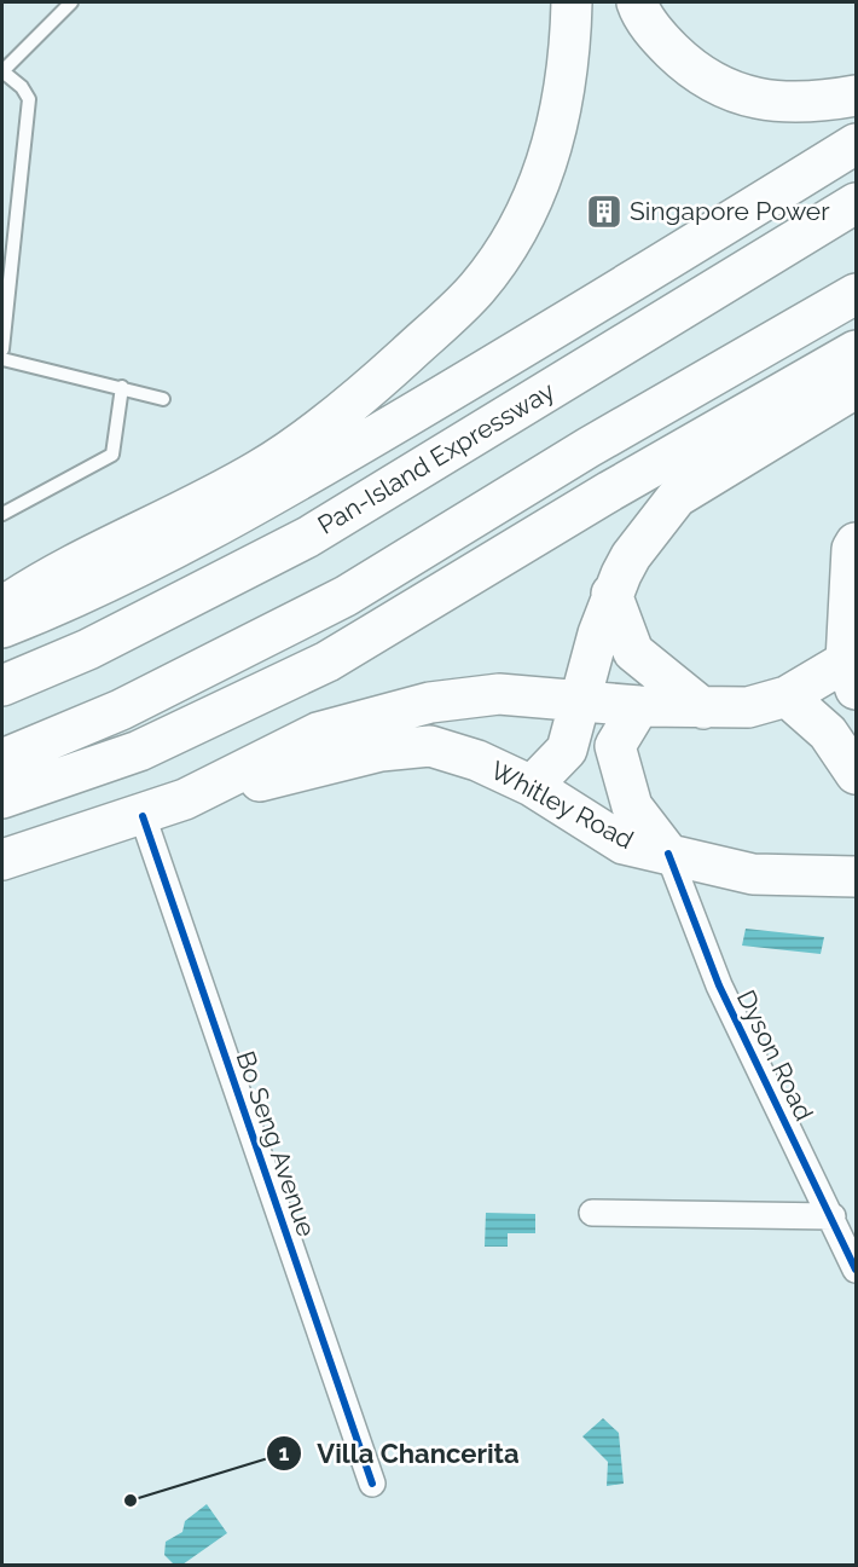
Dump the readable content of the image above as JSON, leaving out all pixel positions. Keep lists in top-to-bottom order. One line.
{"streets":{"main road":["Pan-Island Expressway","Whitley Road"],"street":["Dyson Road","Bo Seng Avenue"]},"crossings":[["Whitley Road","Dyson Road"],["Whitley Road","Bo Seng Avenue"]],"places":{"building":["Singapore Power"],"other":["Villa Chancerita"]}}
